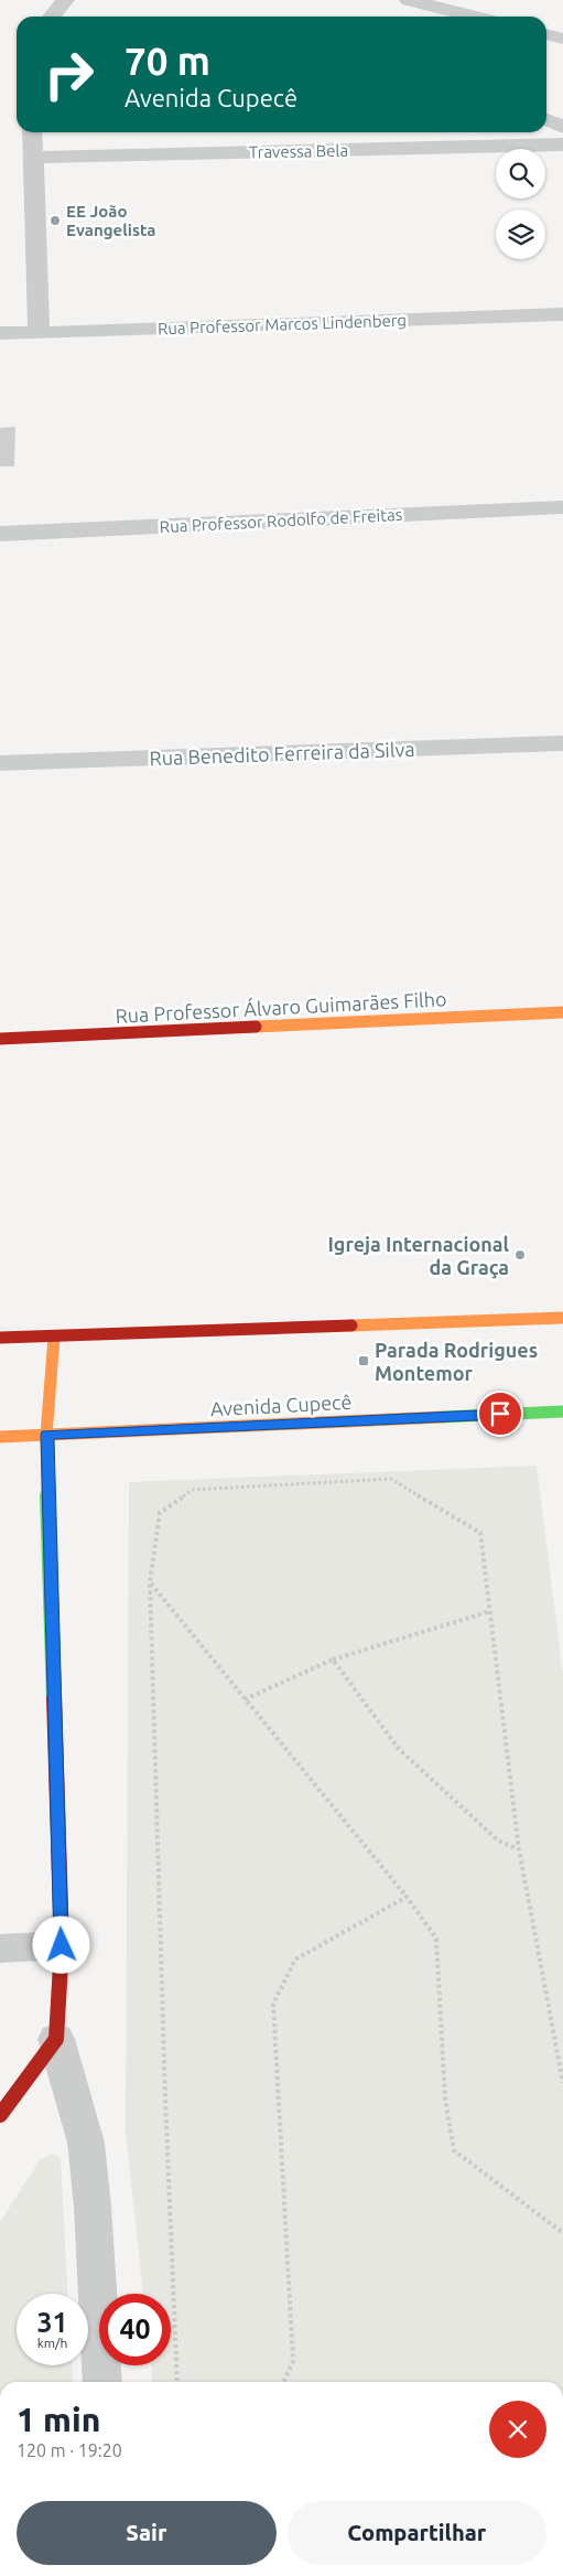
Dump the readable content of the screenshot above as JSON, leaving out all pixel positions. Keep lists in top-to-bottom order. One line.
{"streets":{"street":["Travessa Bela","Rua Professor Marcos Lindenberg","Rua Professor Rodolfo de Freitas","Rua Benedito Ferreira da Silva","Rua Professor Álvaro Guimarães Filho","Avenida Cupecê"]},"places":{"other":["EE João Evangelista","Igreja Internacional da Graça"],"transit":["Parada Rodrigues Montemor"]},"page":{"turn":["70 m","Avenida Cupecê"],"speed":"31 km/h","limit":"40","heading":["1 min","120 m · 19:20"],"buttons":["Sair","Compartilhar"]}}
